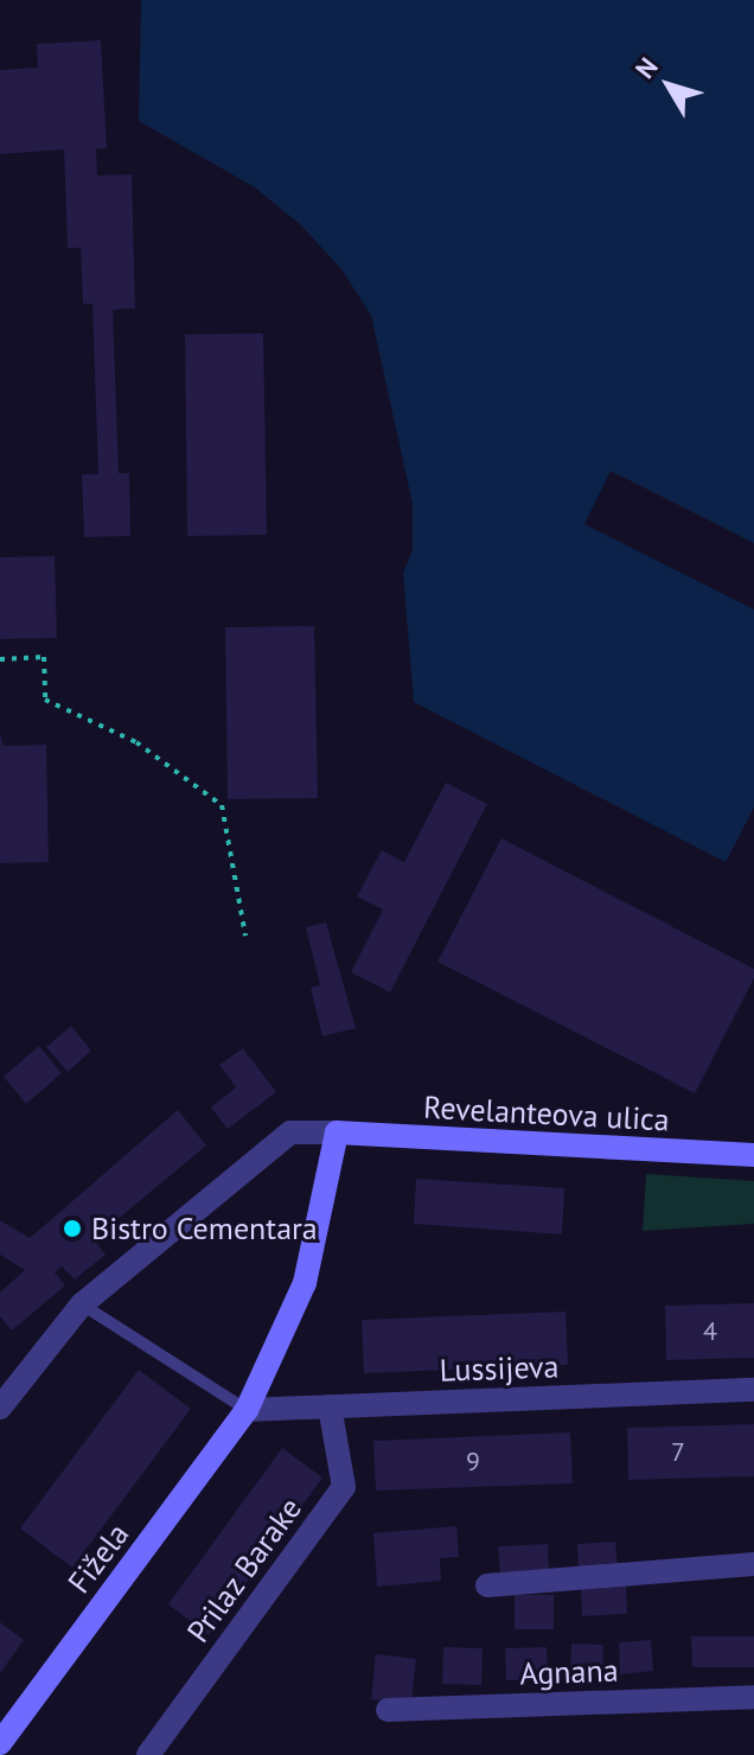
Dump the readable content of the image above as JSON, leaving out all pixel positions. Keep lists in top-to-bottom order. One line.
{"streets":{"main road":["Revelanteova ulica","Fižela"],"street":["Lussijeva","Prilaz Barake","Agnana"]},"crossings":[["Lussijeva","Fižela"],["Lussijeva","Prilaz Barake"]],"places":["Bistro Cementara"],"house_numbers":["4","7","9"],"north":"top left"}
